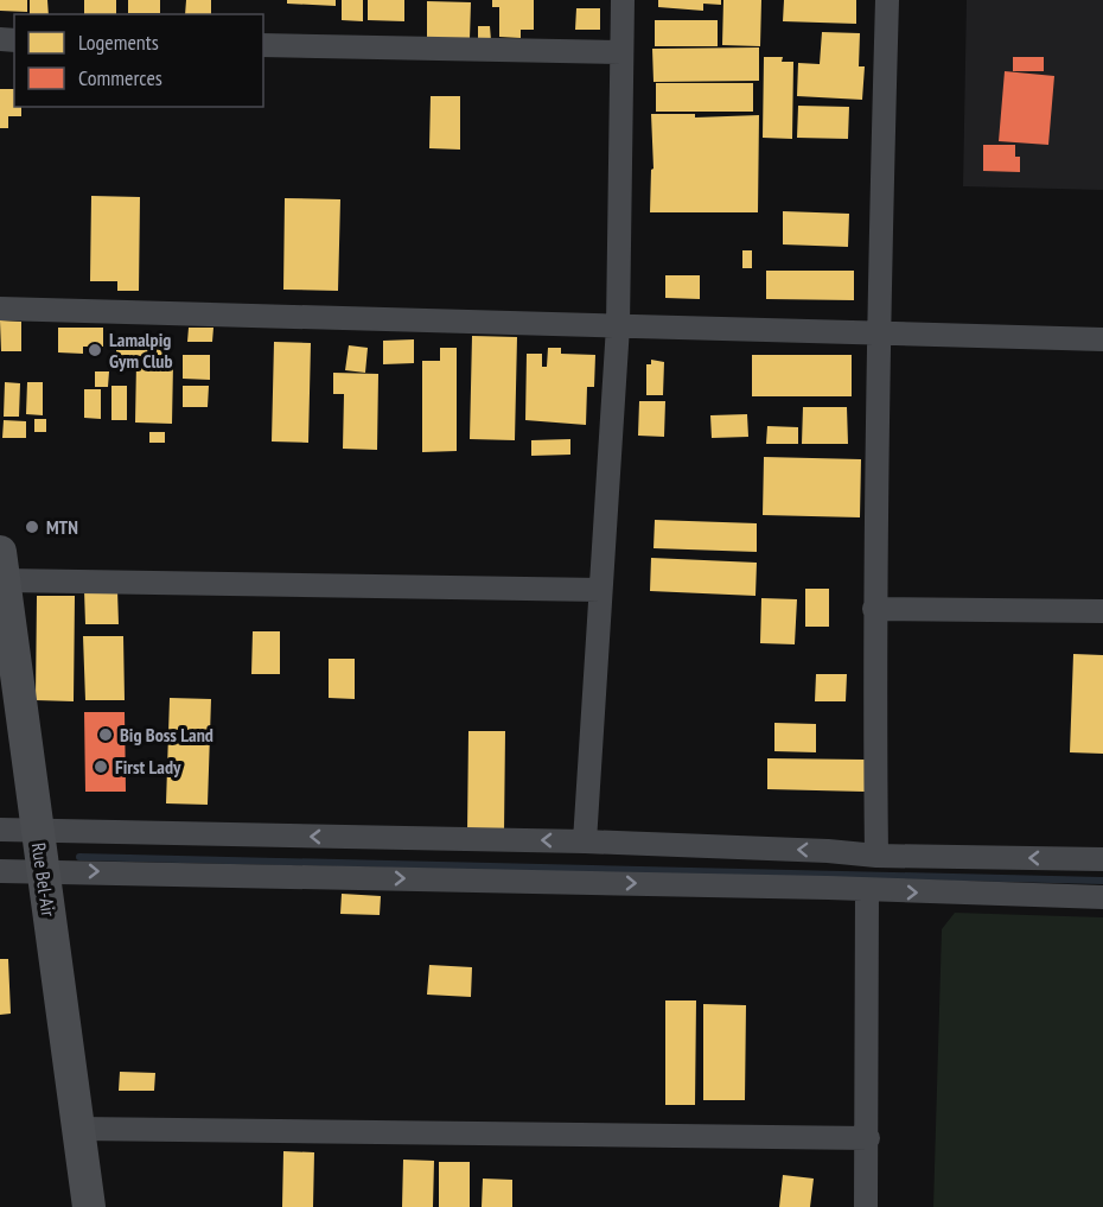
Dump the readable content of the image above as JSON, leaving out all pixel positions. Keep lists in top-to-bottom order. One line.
{"streets":{"main road":["Rue Bel-Air"]},"places":["Lamalpig Gym Club","MTN","Big Boss Land","First Lady"],"legend":["Logements","Commerces"]}
